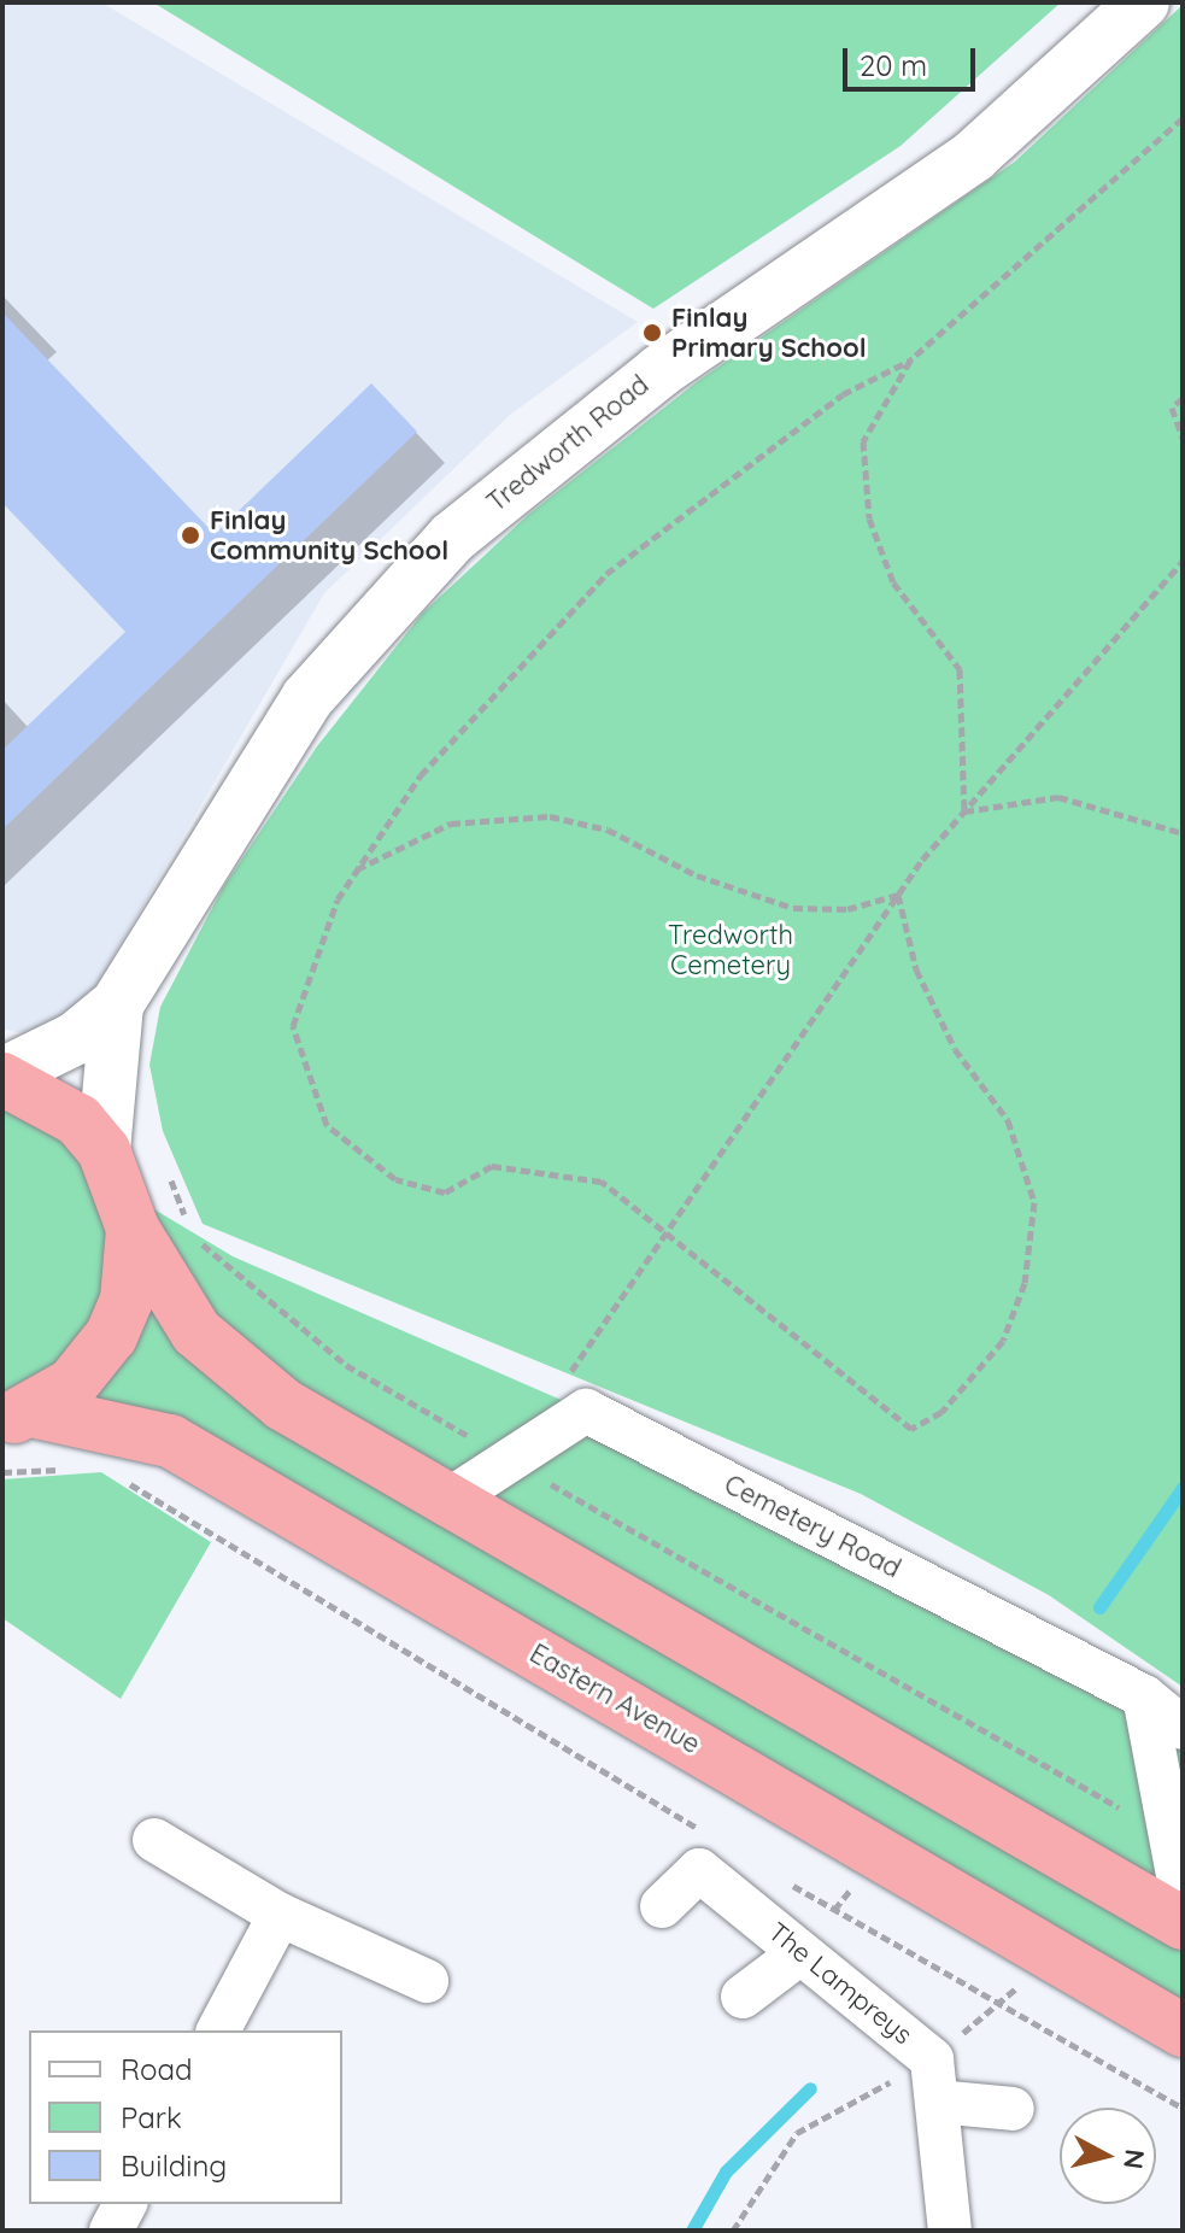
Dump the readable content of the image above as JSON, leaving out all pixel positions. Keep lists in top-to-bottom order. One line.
{"streets":{"highway":["Eastern Avenue"],"street":["Tredworth Road","Cemetery Road","The Lampreys"]},"parks":["Tredworth Cemetery"],"places":["Finlay Primary School","Finlay Community School"],"legend":["Road","Park","Building"],"scale_bar":"20 m","north":"right"}
